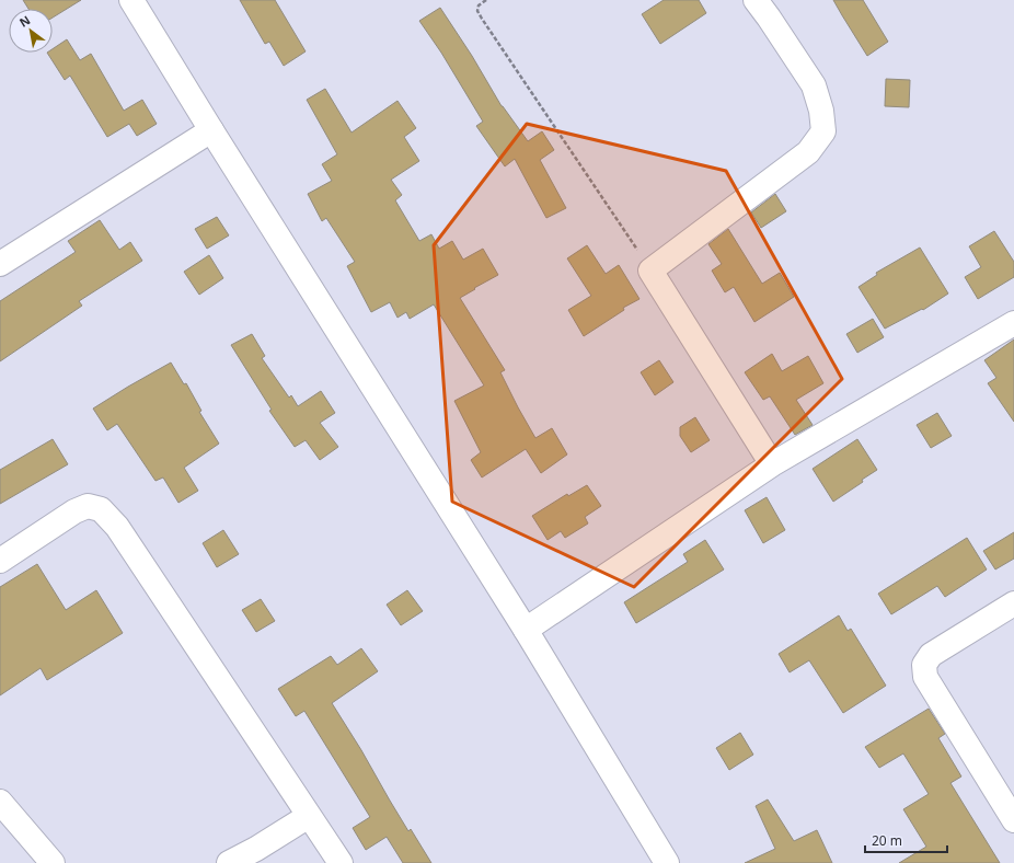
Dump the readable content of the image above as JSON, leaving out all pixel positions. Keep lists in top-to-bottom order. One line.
{"scale_bar":"20 m","north":"top left"}
